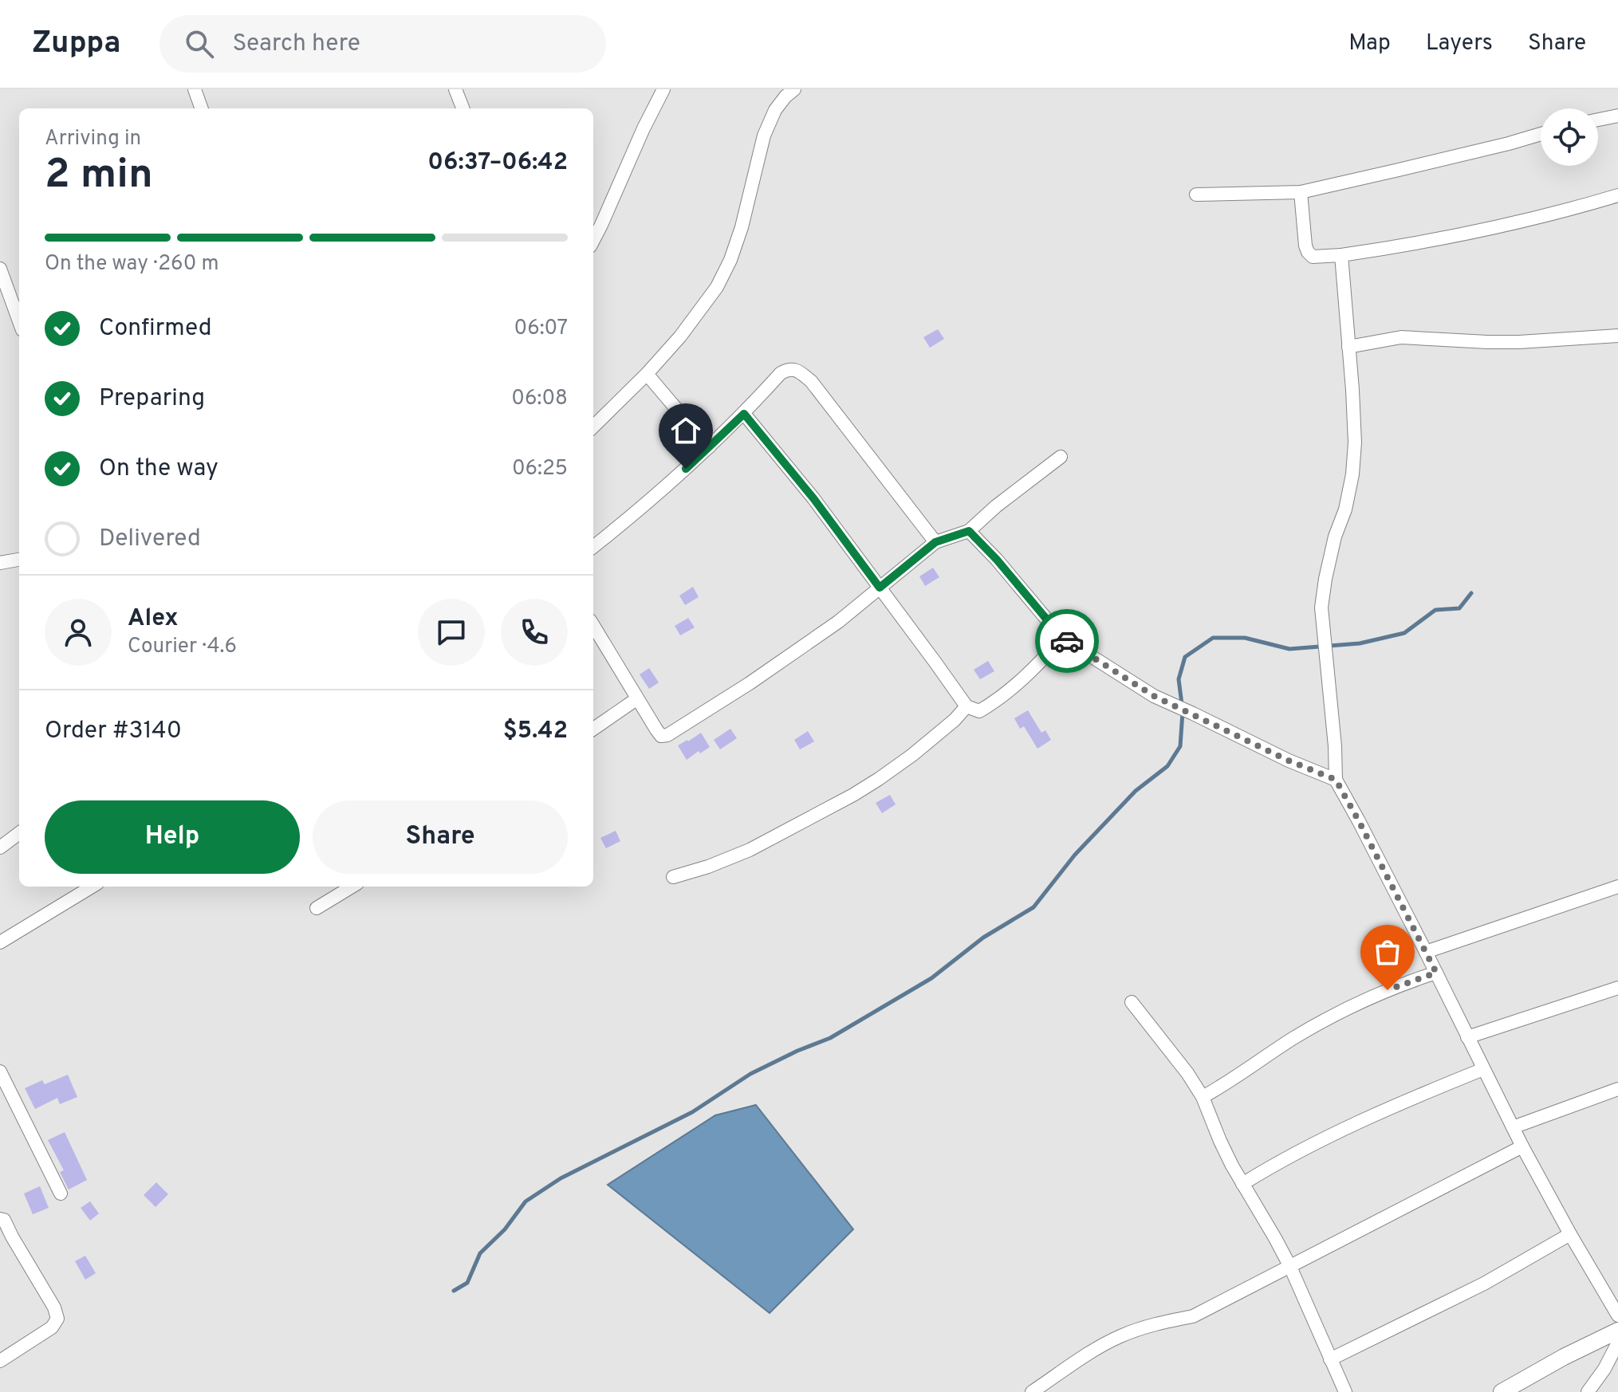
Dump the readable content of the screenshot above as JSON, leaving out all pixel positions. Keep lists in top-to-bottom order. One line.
{"page":{"header":"Zuppa","search":"Search here","nav":["Map","Layers","Share"],"heading":["2 min","Arriving in","06:37–06:42"],"panel":["Alex","Courier · 4.6","Order #3140","$5.42"],"bar":"On the way · 260 m","list":[["Confirmed","06:07"],["Preparing","06:08"],["On the way","06:25"],"Delivered"],"buttons":["Help","Share"]}}
